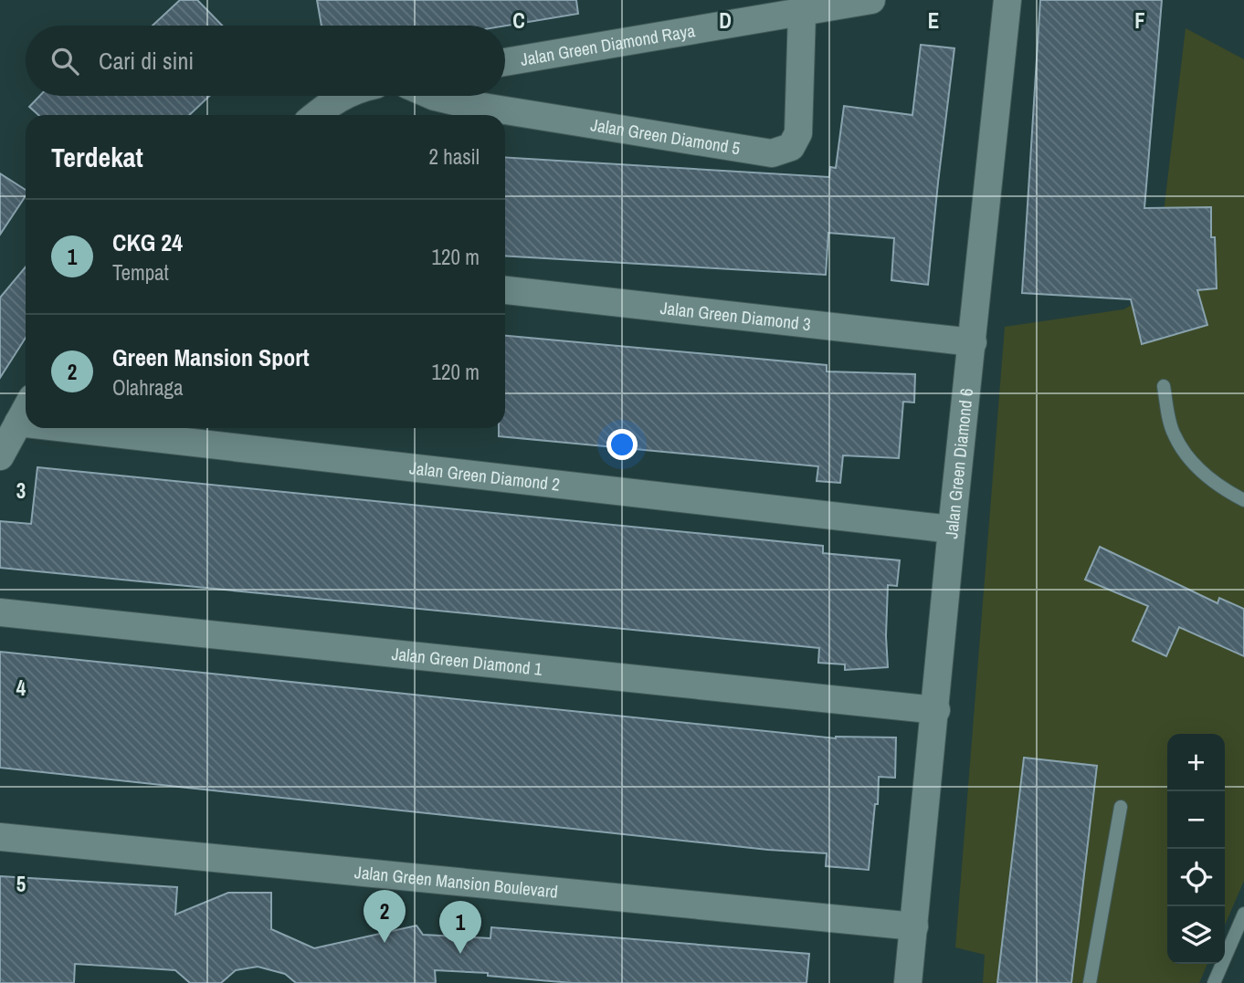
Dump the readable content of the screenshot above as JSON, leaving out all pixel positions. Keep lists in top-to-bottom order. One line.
{"streets":{"street":["Jalan Green Diamond Raya","Jalan Green Diamond 5","Jalan Green Diamond 3","Jalan Green Diamond 6","Jalan Green Diamond 2","Jalan Green Diamond 1","Jalan Green Mansion Boulevard"]},"crossings":[["Jalan Green Diamond Raya","Jalan Green Diamond 5"],["Jalan Green Diamond 3","Jalan Green Diamond 6"],["Jalan Green Diamond 6","Jalan Green Diamond 2"],["Jalan Green Diamond 6","Jalan Green Diamond 1"],["Jalan Green Diamond 6","Jalan Green Mansion Boulevard"]],"page":{"search":"Cari di sini","heading":["Terdekat","2 hasil"],"list":[{"mark":"1","name":"CKG 24","note":"Tempat","value":"120 m"},{"mark":"2","name":"Green Mansion Sport","note":"Olahraga","value":"120 m"}],"map_buttons":["+","−"],"pins":["2","1"]},"grid":{"columns":["C","D","E","F"],"rows":["3","4","5"]}}
